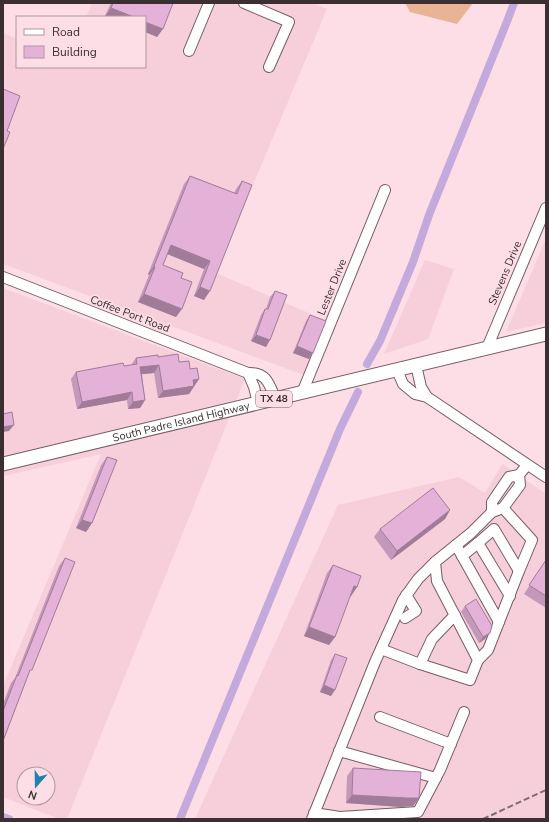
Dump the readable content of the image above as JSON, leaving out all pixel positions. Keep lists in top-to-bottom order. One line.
{"streets":{"main road":["TX 48","South Padre Island Highway"],"street":["Stevens Drive","Lester Drive","Coffee Port Road"]},"crossings":[["Stevens Drive","South Padre Island Highway"],["Lester Drive","South Padre Island Highway"],["Coffee Port Road","South Padre Island Highway"]],"legend":["Road","Building"],"north":"bottom"}
